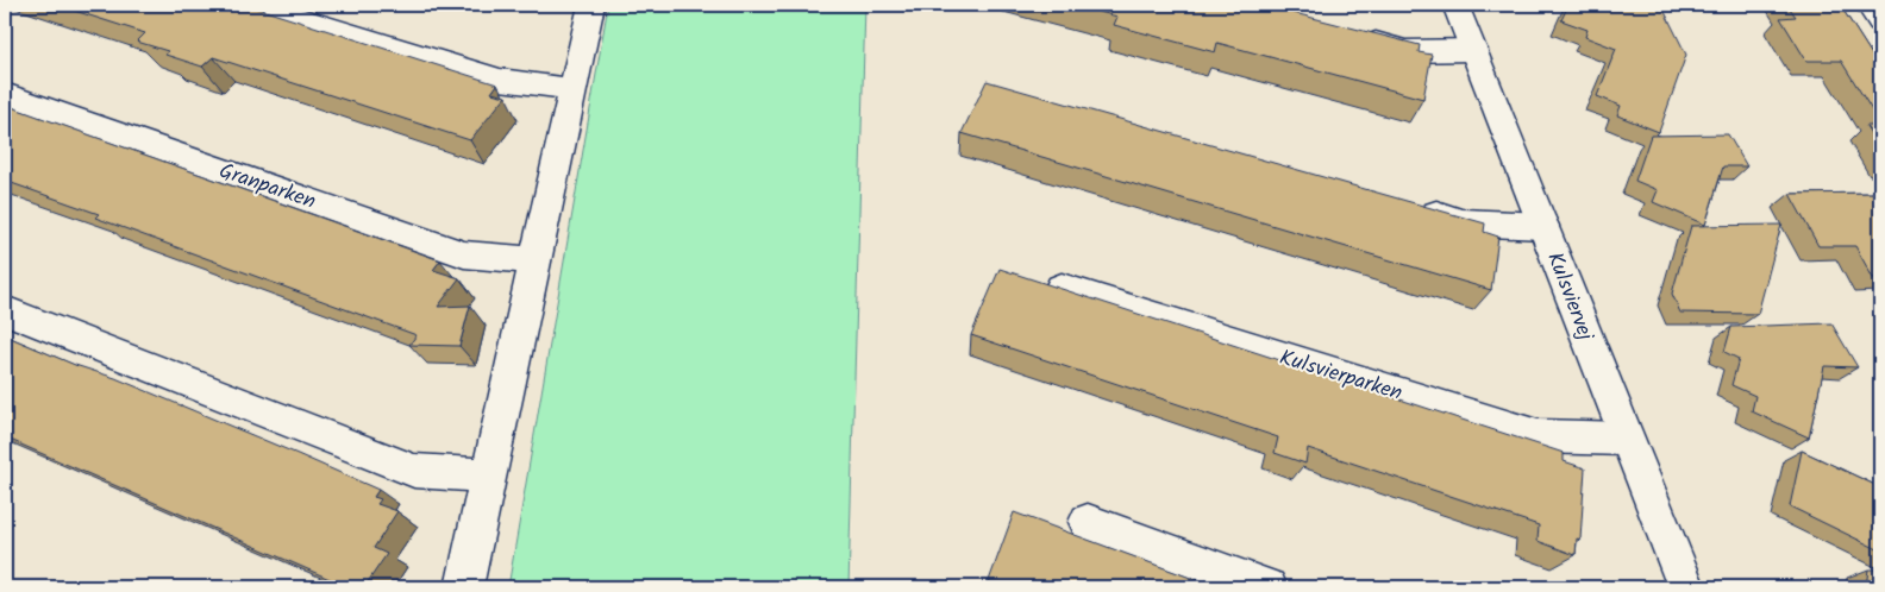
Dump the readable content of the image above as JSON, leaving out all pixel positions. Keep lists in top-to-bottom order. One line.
{"streets":{"street":["Granparken","Kulsviervej","Kulsvierparken"]},"crossings":[["Kulsviervej","Kulsvierparken"]]}
